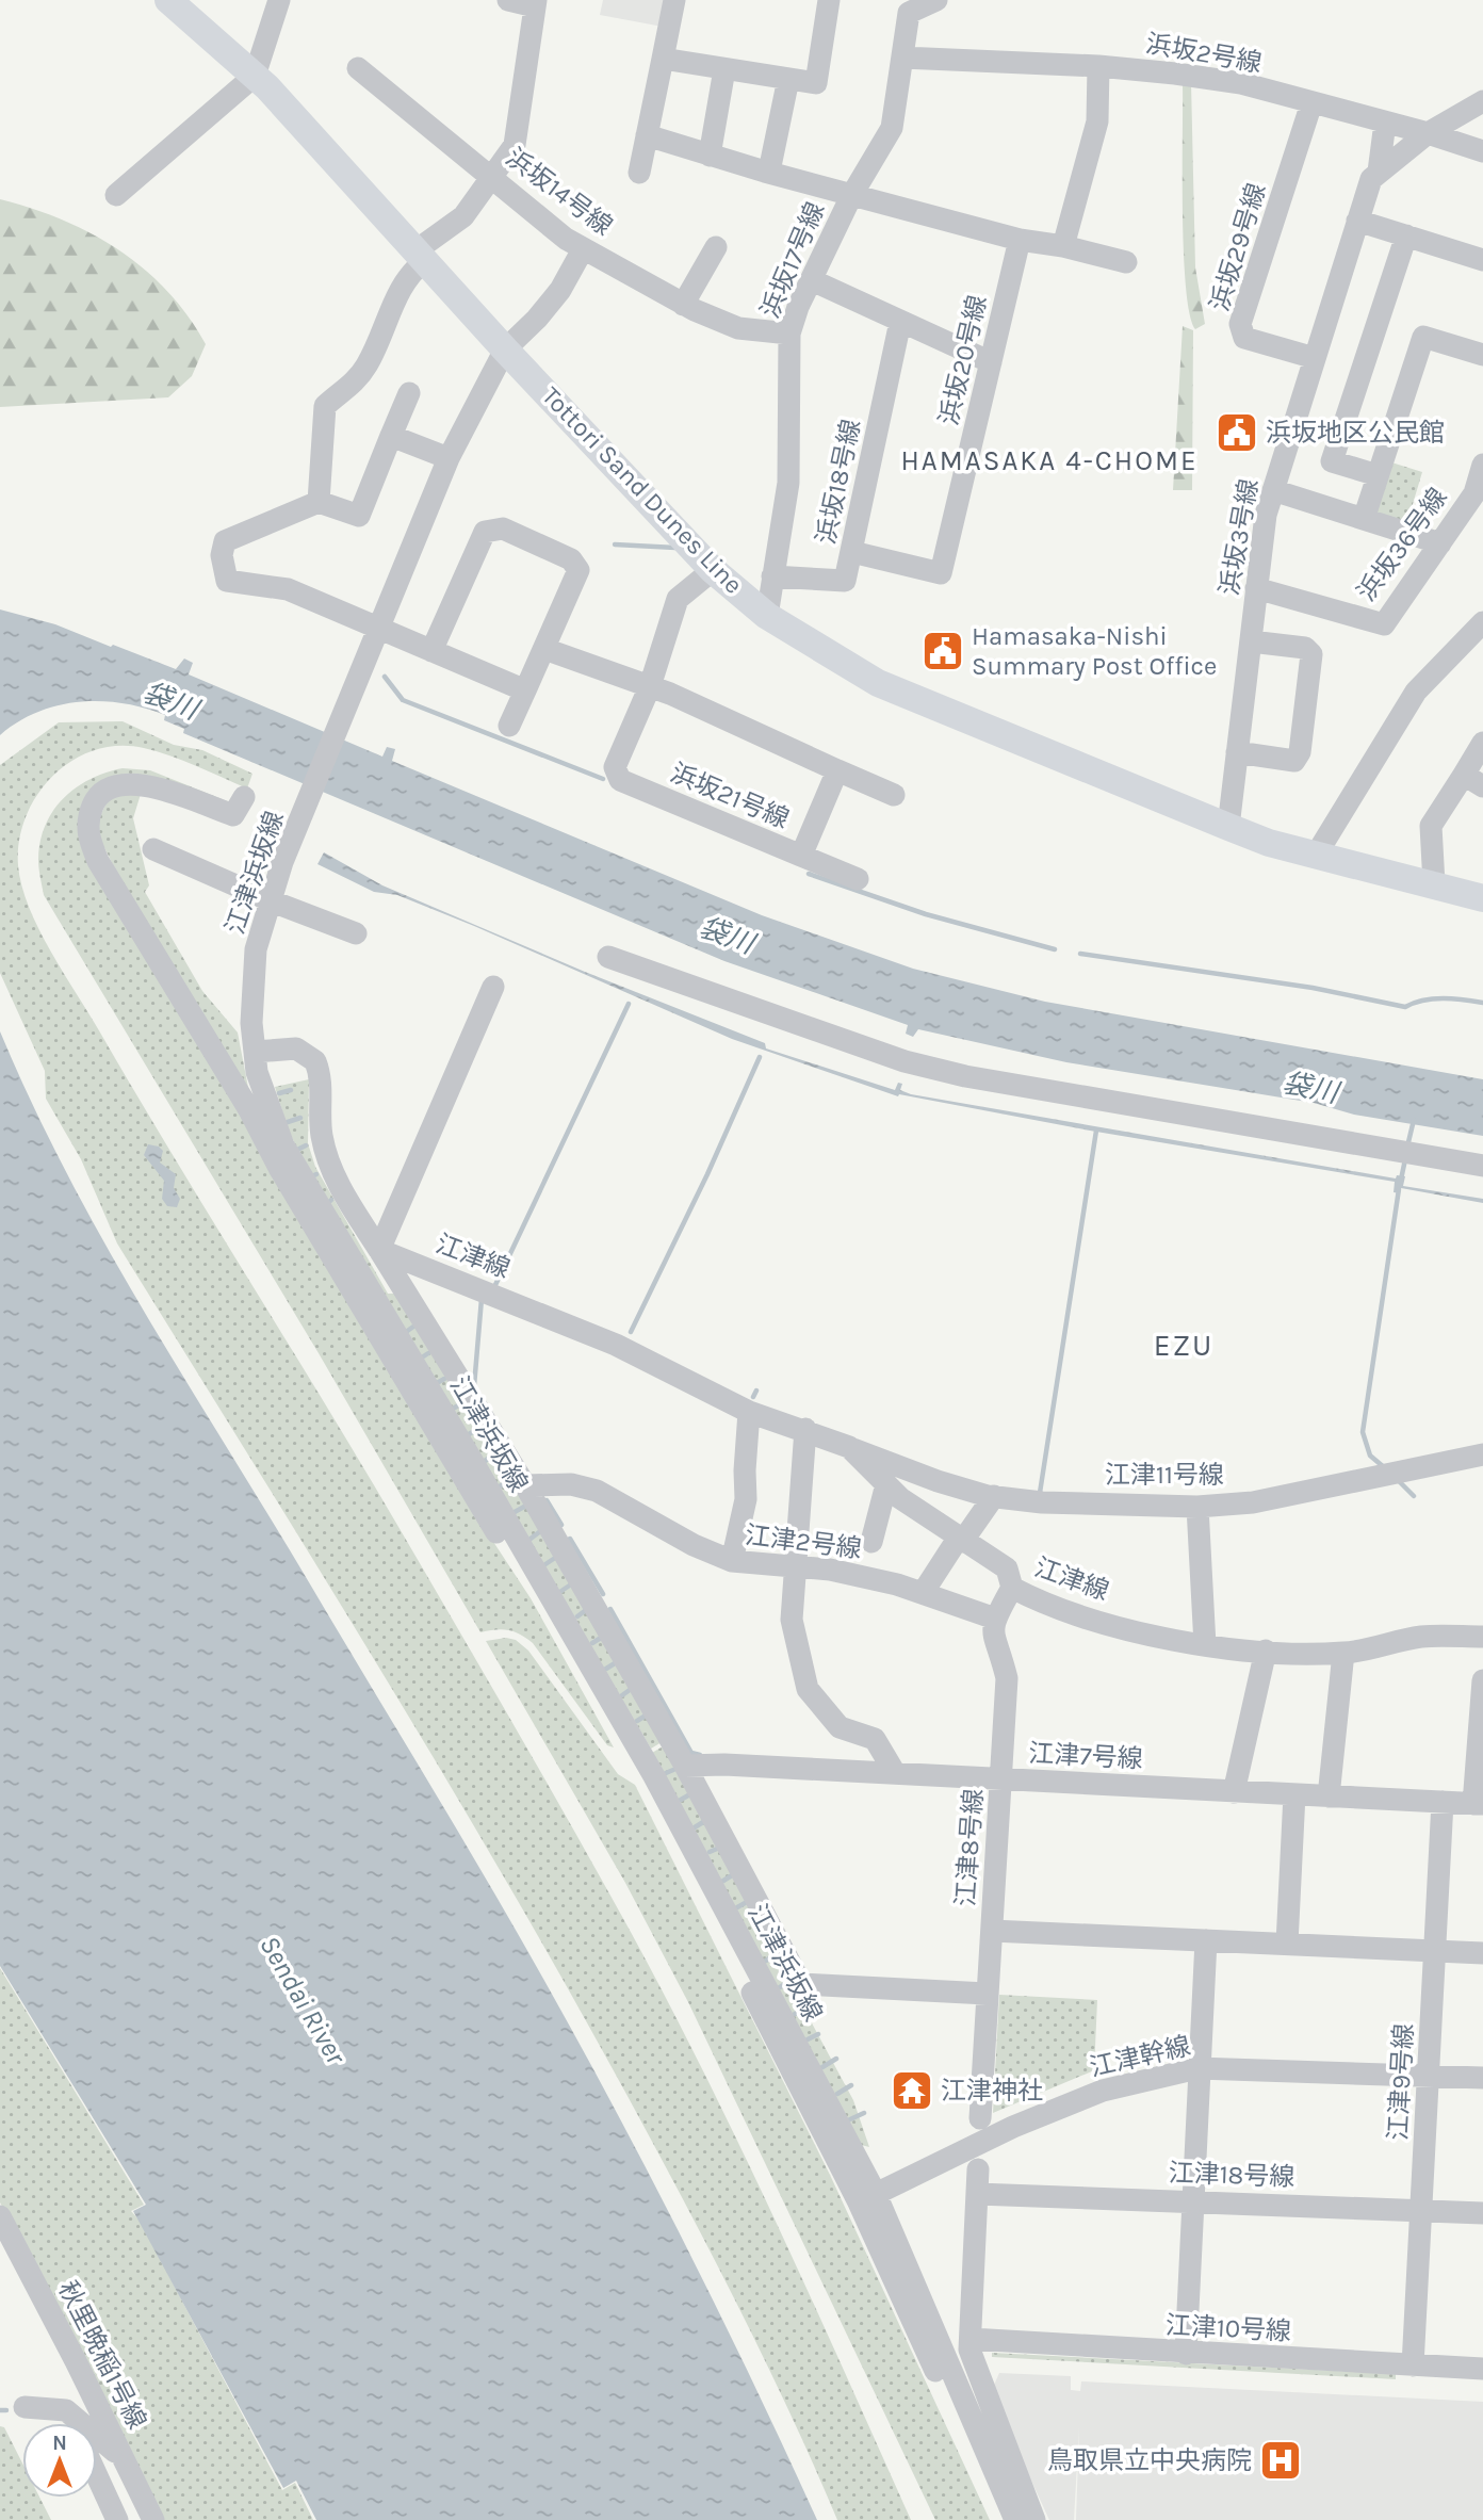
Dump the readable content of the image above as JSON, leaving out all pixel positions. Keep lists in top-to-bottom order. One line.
{"streets":{"main road":["Tottori Sand Dunes Line"],"street":["浜坂2号線","浜坂14号線","浜坂29号線","浜坂17号線","浜坂20号線","浜坂18号線","浜坂3号線","浜坂36号線","浜坂21号線","江津浜坂線","江津線","江津11号線","江津2号線","江津7号線","江津8号線","江津幹線","江津9号線","江津18号線","江津10号線","秋里晩稲1号線"]},"crossings":[["浜坂2号線","浜坂29号線"],["浜坂2号線","浜坂17号線"],["浜坂14号線","浜坂17号線"],["浜坂14号線","江津浜坂線"],["浜坂29号線","浜坂3号線"],["浜坂17号線","浜坂18号線"],["浜坂17号線","Tottori Sand Dunes Line"],["浜坂20号線","浜坂18号線"],["Tottori Sand Dunes Line","浜坂3号線"],["Tottori Sand Dunes Line","浜坂21号線"],["Tottori Sand Dunes Line","江津浜坂線"],["浜坂3号線","浜坂36号線"],["江津浜坂線","江津幹線"],["江津線","江津11号線"],["江津2号線","江津8号線"],["江津7号線","江津8号線"],["江津7号線","江津9号線"],["江津幹線","江津9号線"],["江津9号線","江津18号線"],["江津9号線","江津10号線"]],"districts":["HAMASAKA 4-CHOME","EZU"],"water":["袋川","Sendai River"],"places":{"public building":["浜坂地区公民館","Hamasaka-Nishi Summary Post Office"],"temple":["江津神社"],"hospital":["鳥取県立中央病院"]},"north":"top"}
